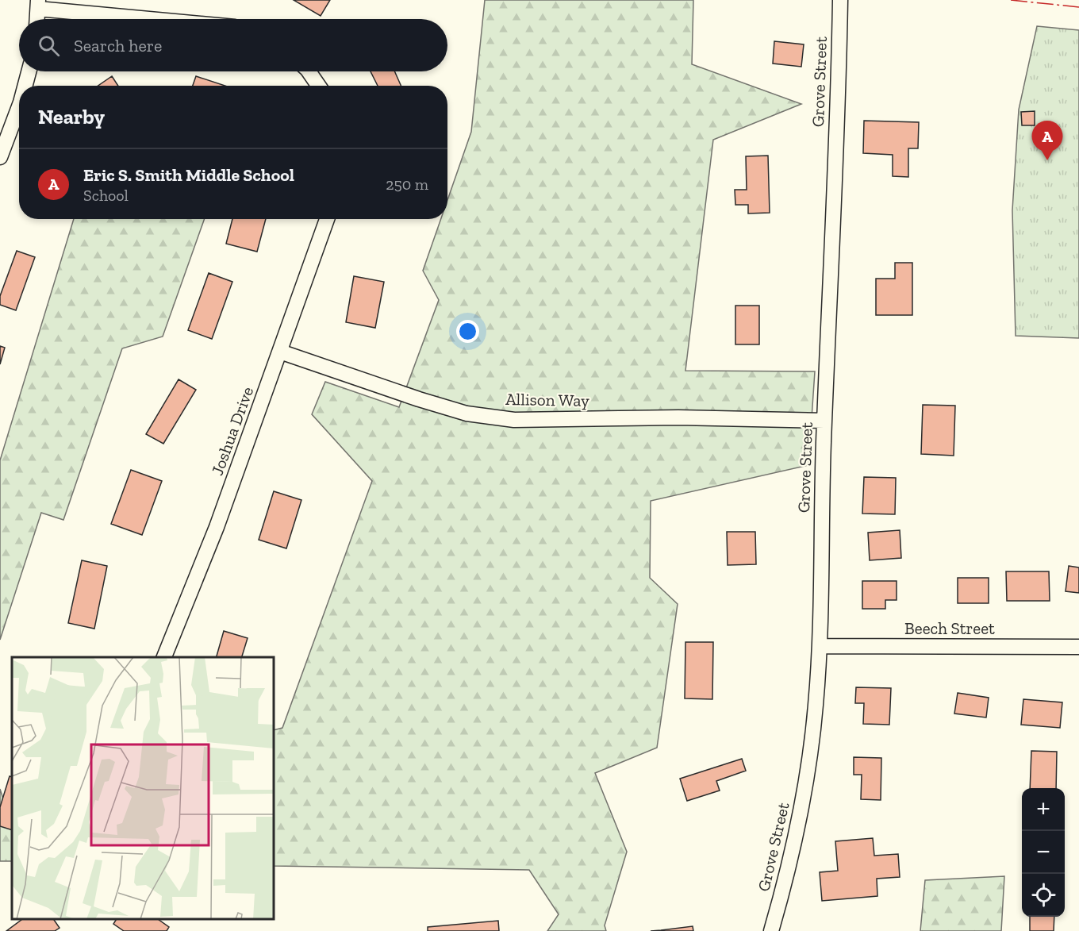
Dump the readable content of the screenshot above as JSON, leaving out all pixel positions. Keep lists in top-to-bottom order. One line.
{"streets":{"street":["Grove Street","Allison Way","Joshua Drive","Beech Street"]},"crossings":[["Grove Street","Allison Way"],["Grove Street","Beech Street"],["Allison Way","Joshua Drive"]],"page":{"search":"Search here","heading":"Nearby","pins":"A","list":[{"mark":"A","name":"Eric S. Smith Middle School","note":"School","value":"250 m"}],"map_buttons":["+","−"]}}
